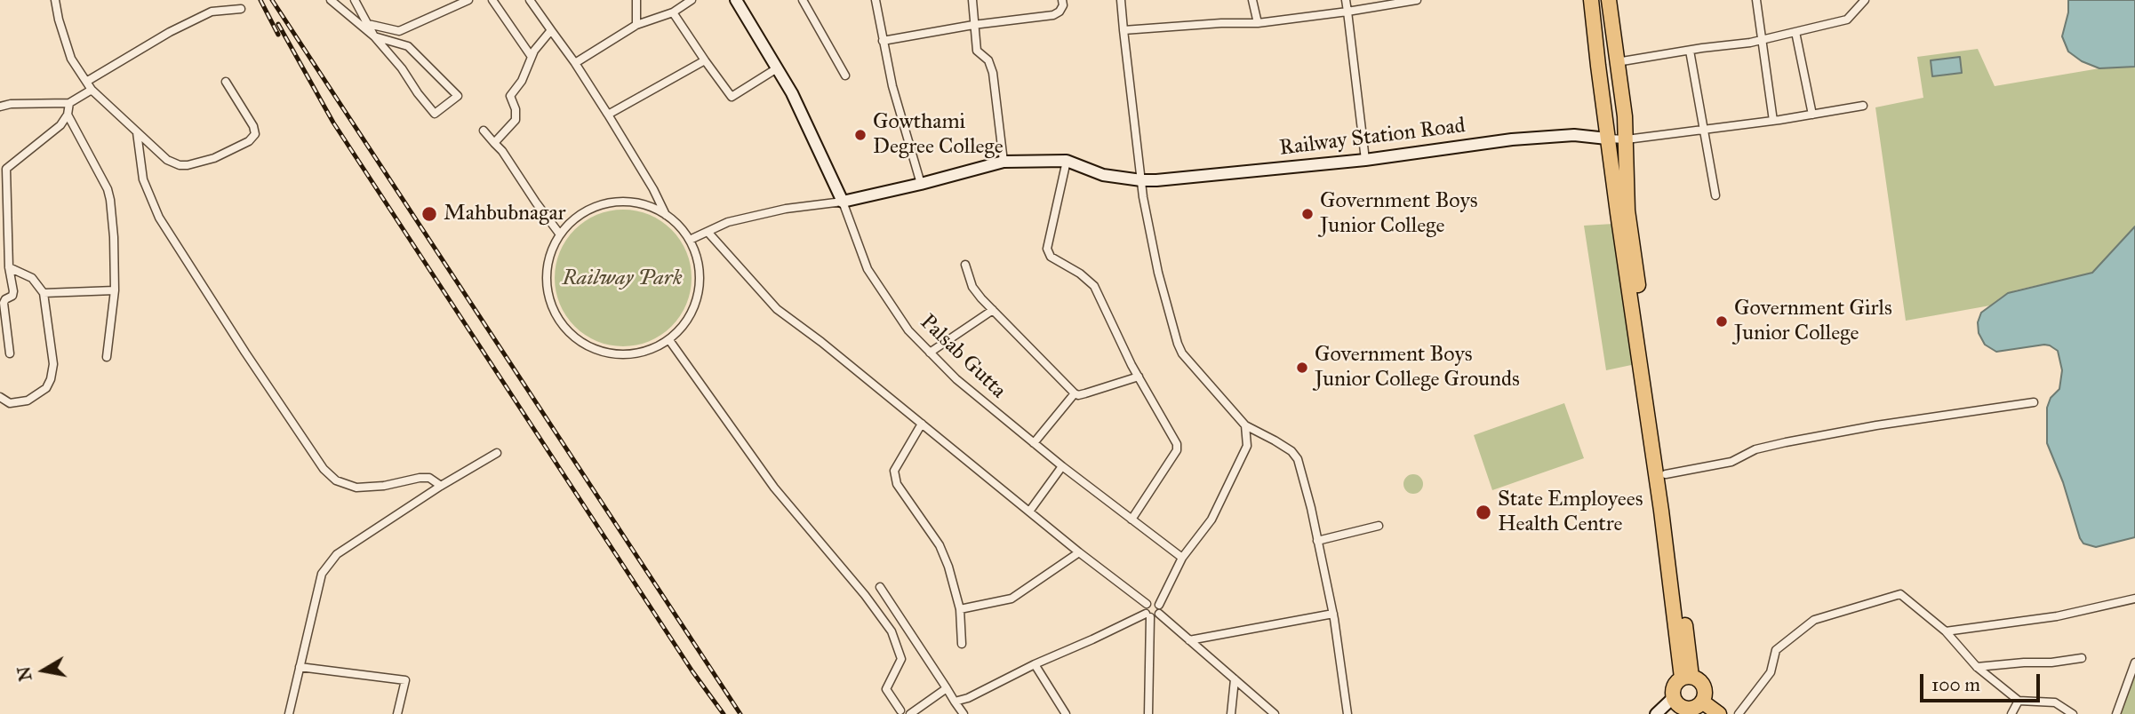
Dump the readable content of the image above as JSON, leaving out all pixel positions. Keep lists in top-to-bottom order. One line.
{"streets":{"street":["Railway Station Road","Palsab Gutta"]},"parks":["Railway Park"],"places":["Gowthami Degree College","Mahbubnagar","Government Boys Junior College","Government Girls Junior College","Government Boys Junior College Grounds","State Employees Health Centre"],"scale_bar":"100 m","north":"left"}
